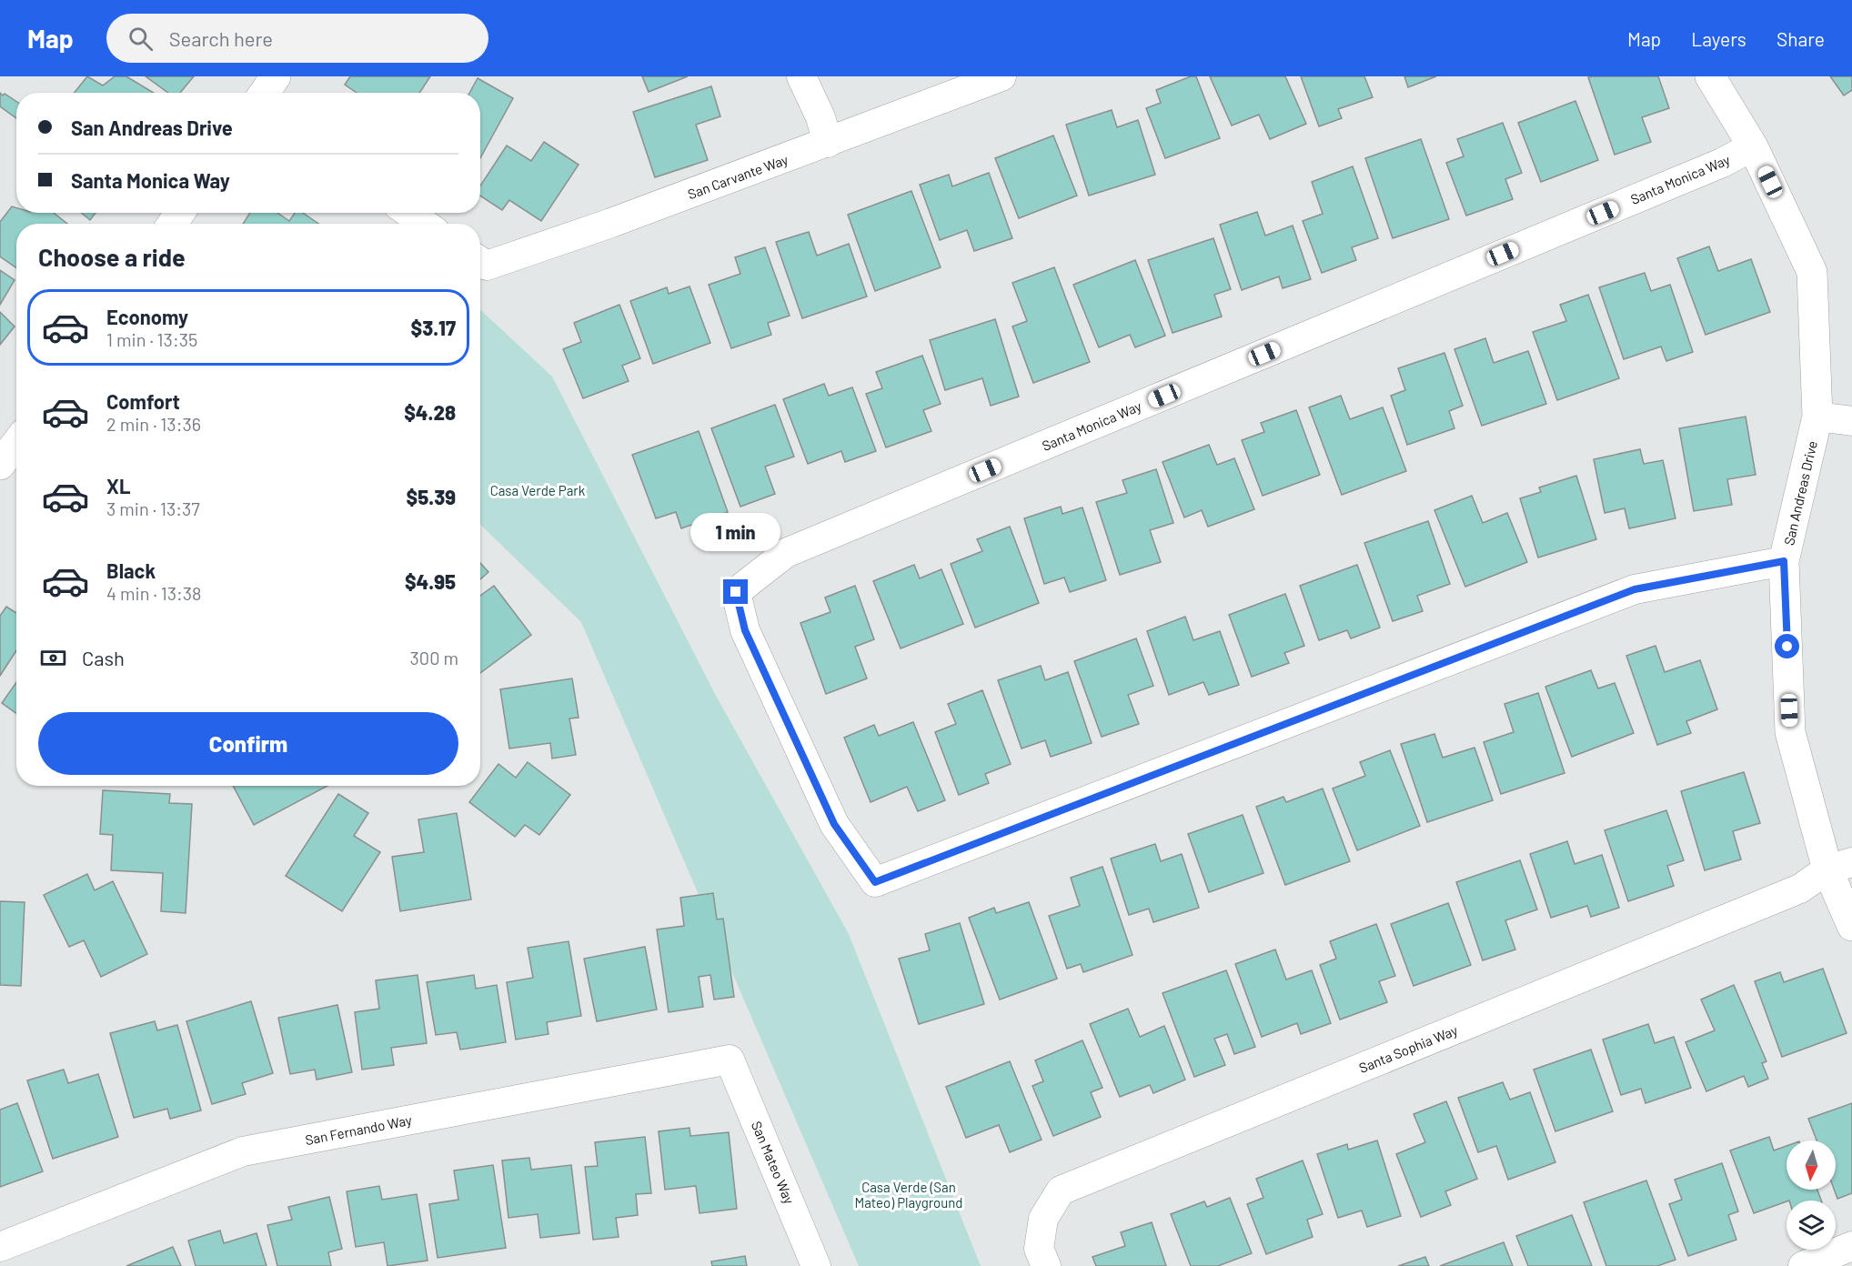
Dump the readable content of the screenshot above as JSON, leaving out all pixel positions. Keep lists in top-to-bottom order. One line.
{"streets":{"street":["San Carvante Way","Santa Monica Way","San Andreas Drive","Santa Sophia Way","San Fernando Way","San Mateo Way"]},"crossings":[["Santa Monica Way","San Andreas Drive"],["San Andreas Drive","Santa Sophia Way"],["San Fernando Way","San Mateo Way"]],"parks":["Casa Verde Park","Casa Verde (San Mateo) Playground"],"north":"bottom","page":{"header":"Map","search":"Search here","nav":["Map","Layers","Share"],"banner":["San Andreas Drive","Santa Monica Way"],"heading":"Choose a ride","list":[{"name":"Economy","note":"1 min · 13:35","value":"$3.17"},{"name":"Comfort","note":"2 min · 13:36","value":"$4.28"},{"name":"XL","note":"3 min · 13:37","value":"$5.39"},{"name":"Black","note":"4 min · 13:38","value":"$4.95"}],"bubble":"1 min","pay":["Cash","300 m"],"buttons":"Confirm"}}
